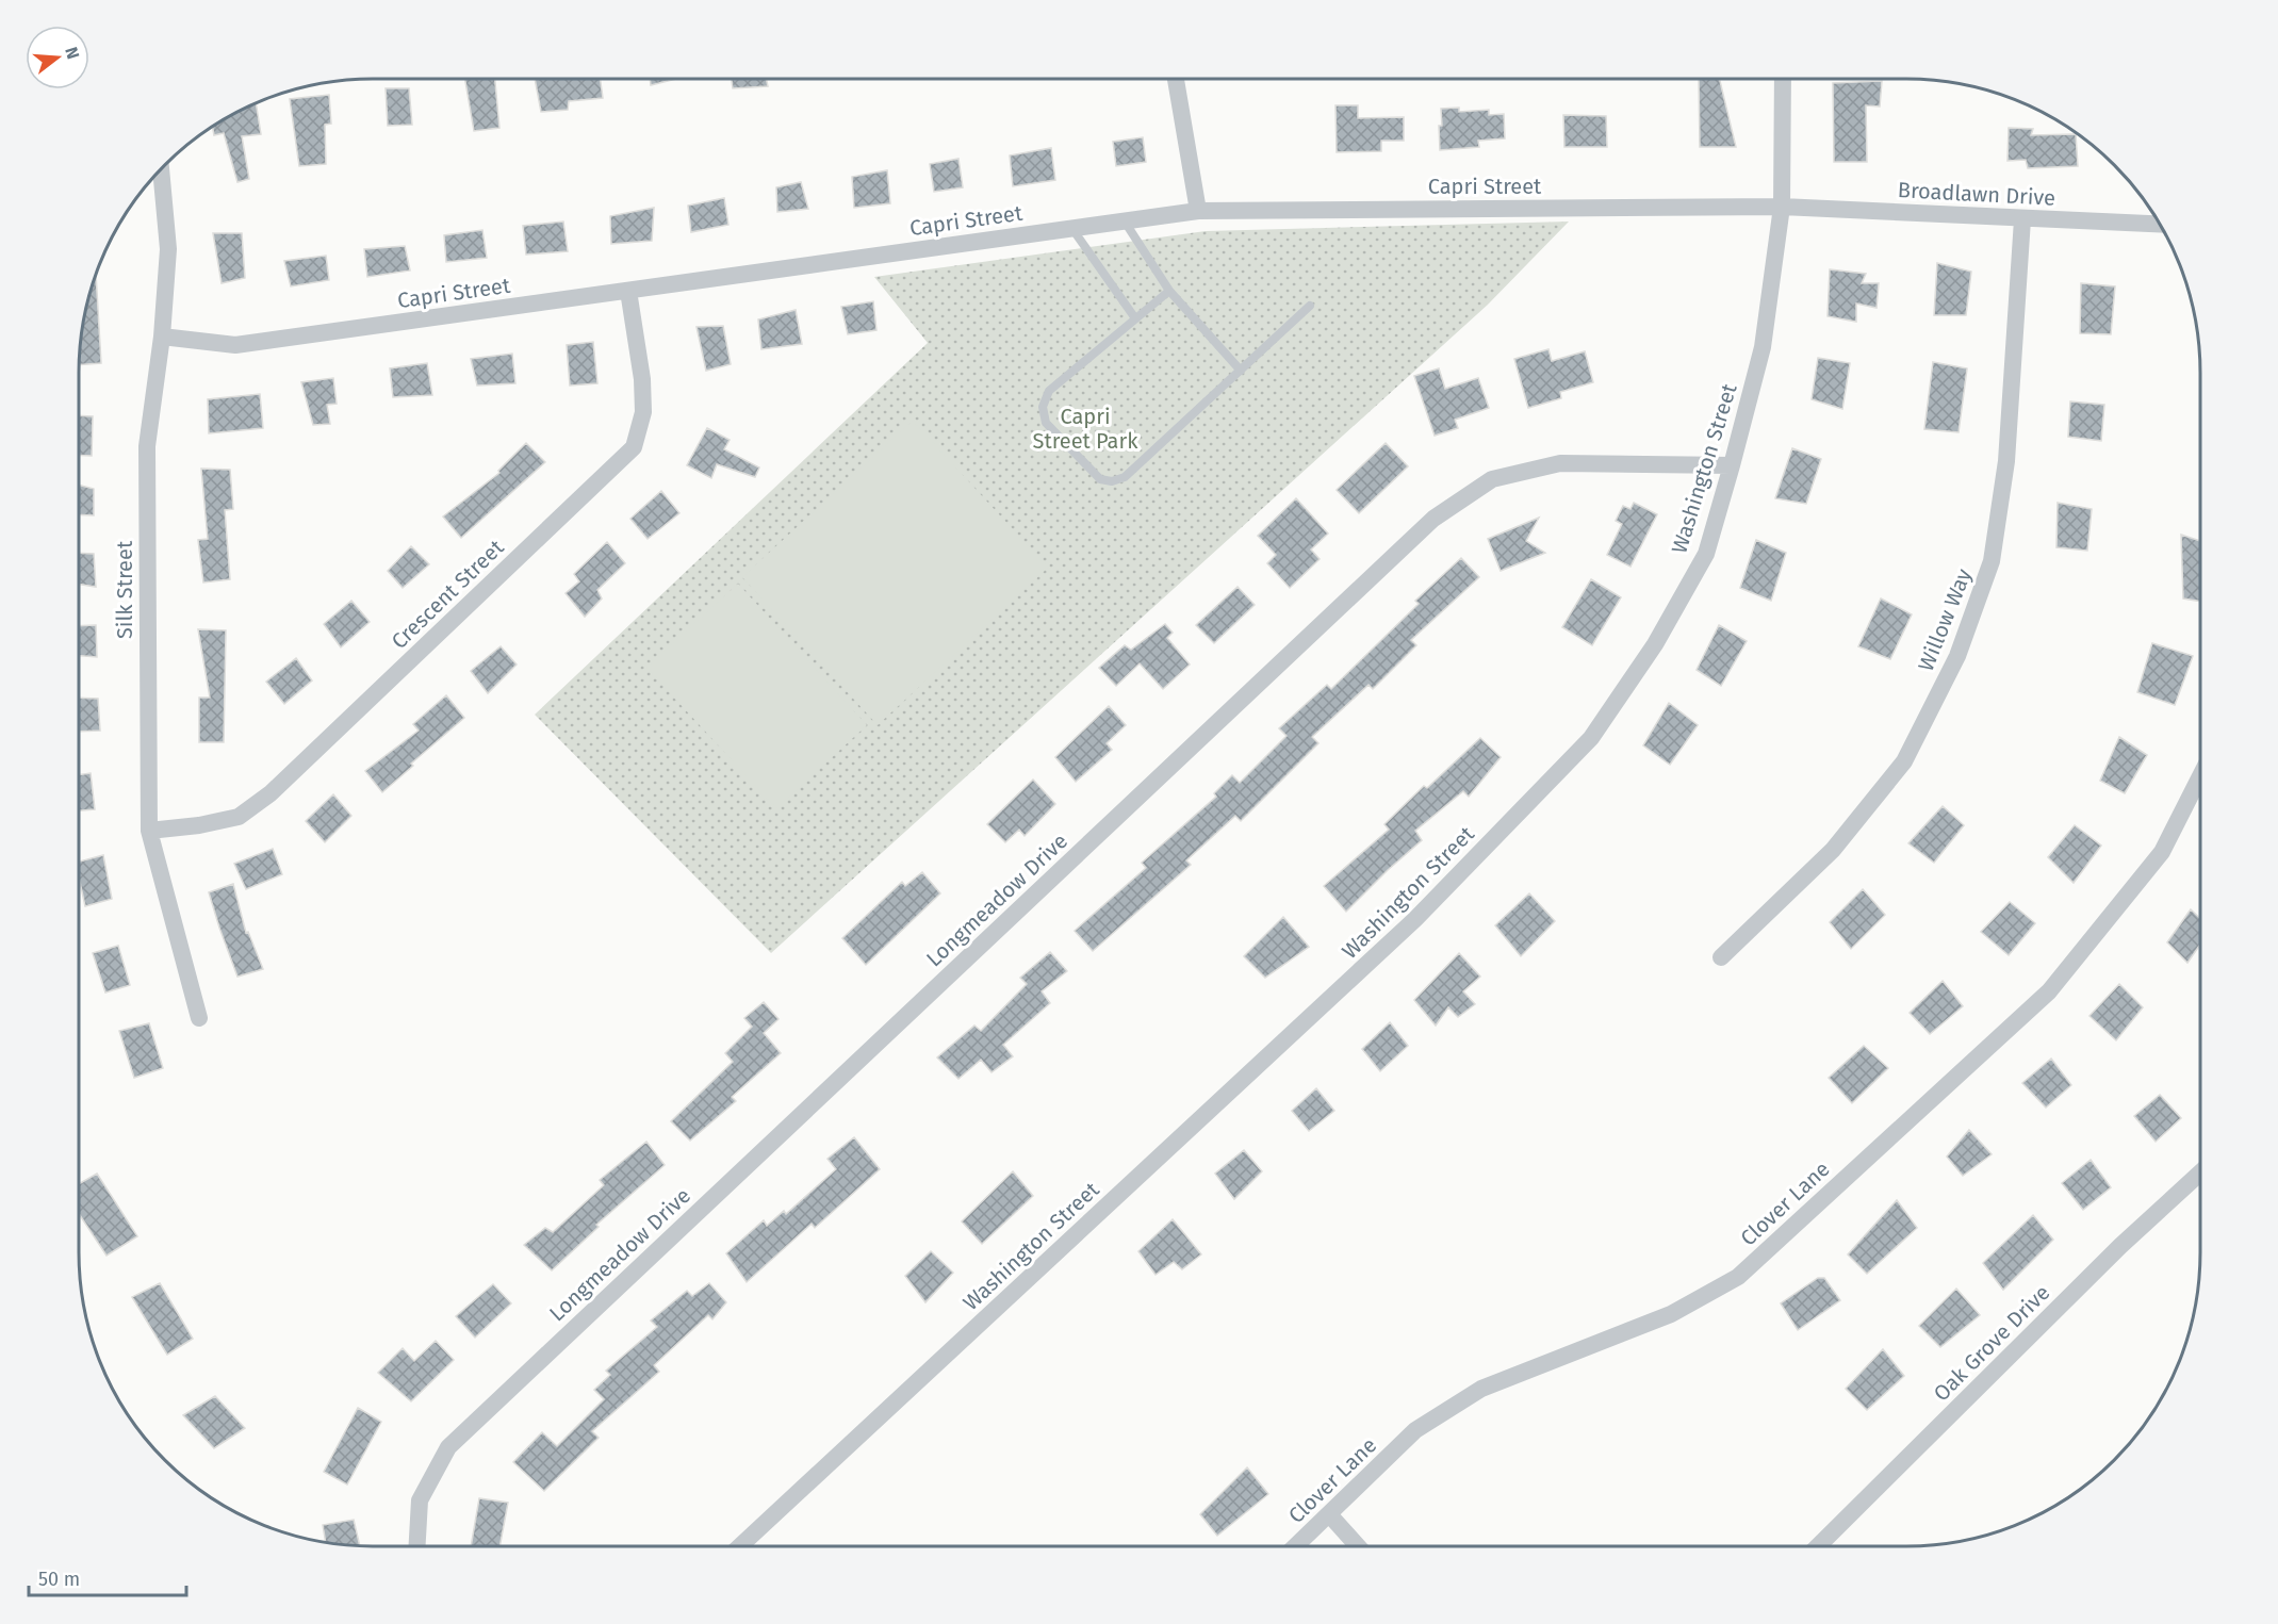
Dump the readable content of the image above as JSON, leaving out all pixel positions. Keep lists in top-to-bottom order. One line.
{"streets":{"street":["Capri Street","Broadlawn Drive","Washington Street","Silk Street","Crescent Street","Willow Way","Longmeadow Drive","Clover Lane","Oak Grove Drive"]},"crossings":[["Capri Street","Broadlawn Drive"],["Capri Street","Washington Street"],["Capri Street","Silk Street"],["Capri Street","Crescent Street"],["Broadlawn Drive","Washington Street"],["Broadlawn Drive","Willow Way"],["Washington Street","Longmeadow Drive"],["Silk Street","Crescent Street"]],"parks":["Capri Street Park"],"scale_bar":"50 m","north":"right"}
